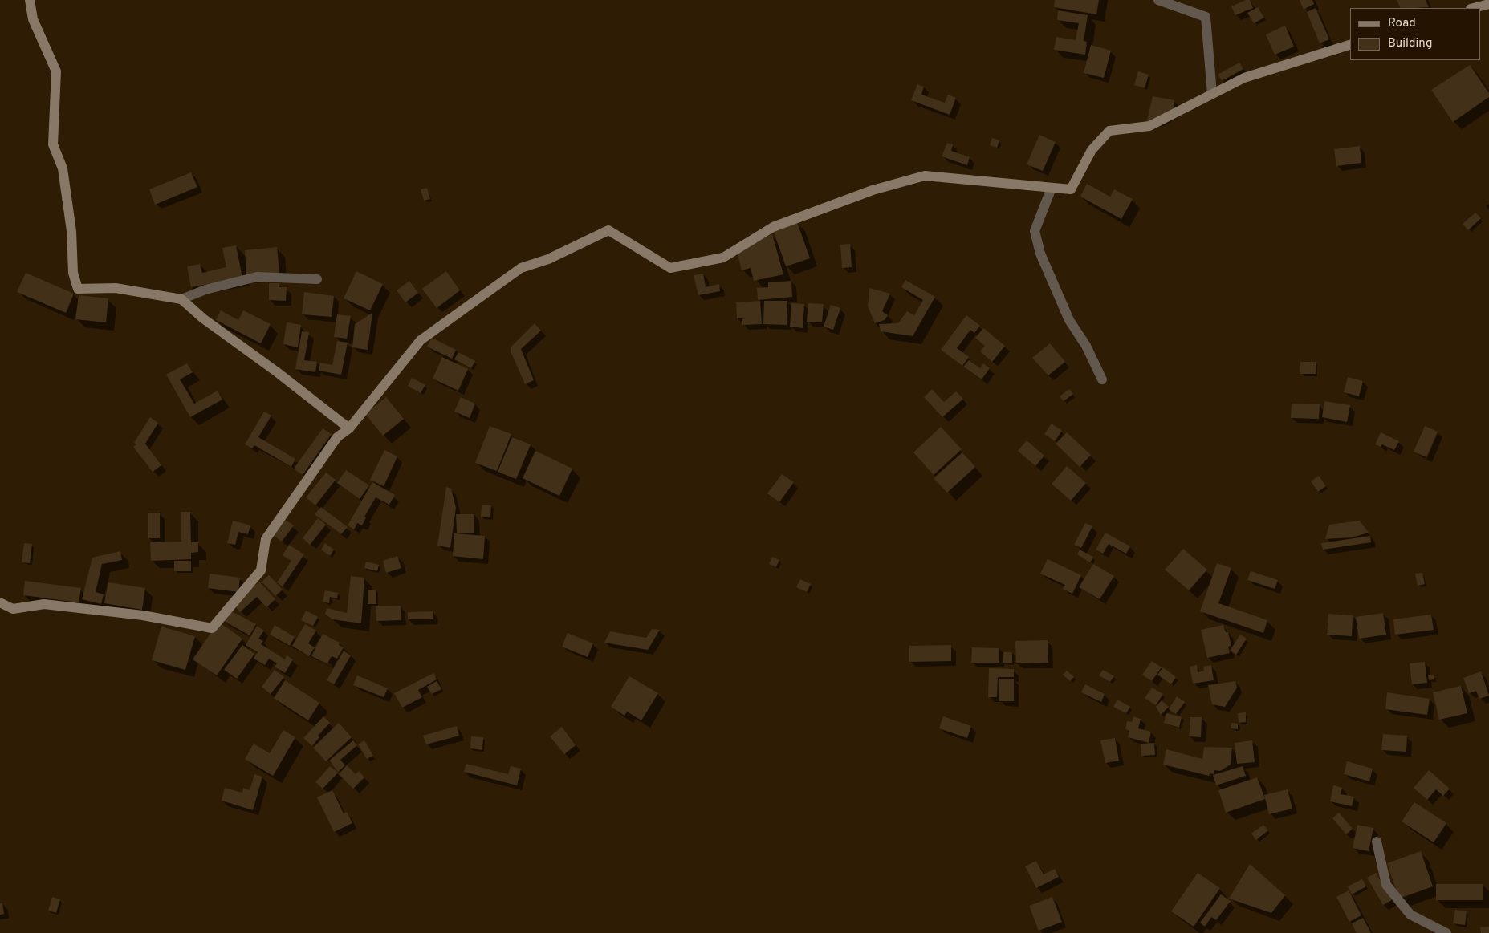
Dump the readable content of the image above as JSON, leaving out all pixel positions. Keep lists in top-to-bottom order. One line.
{"legend":["Road","Building"]}
